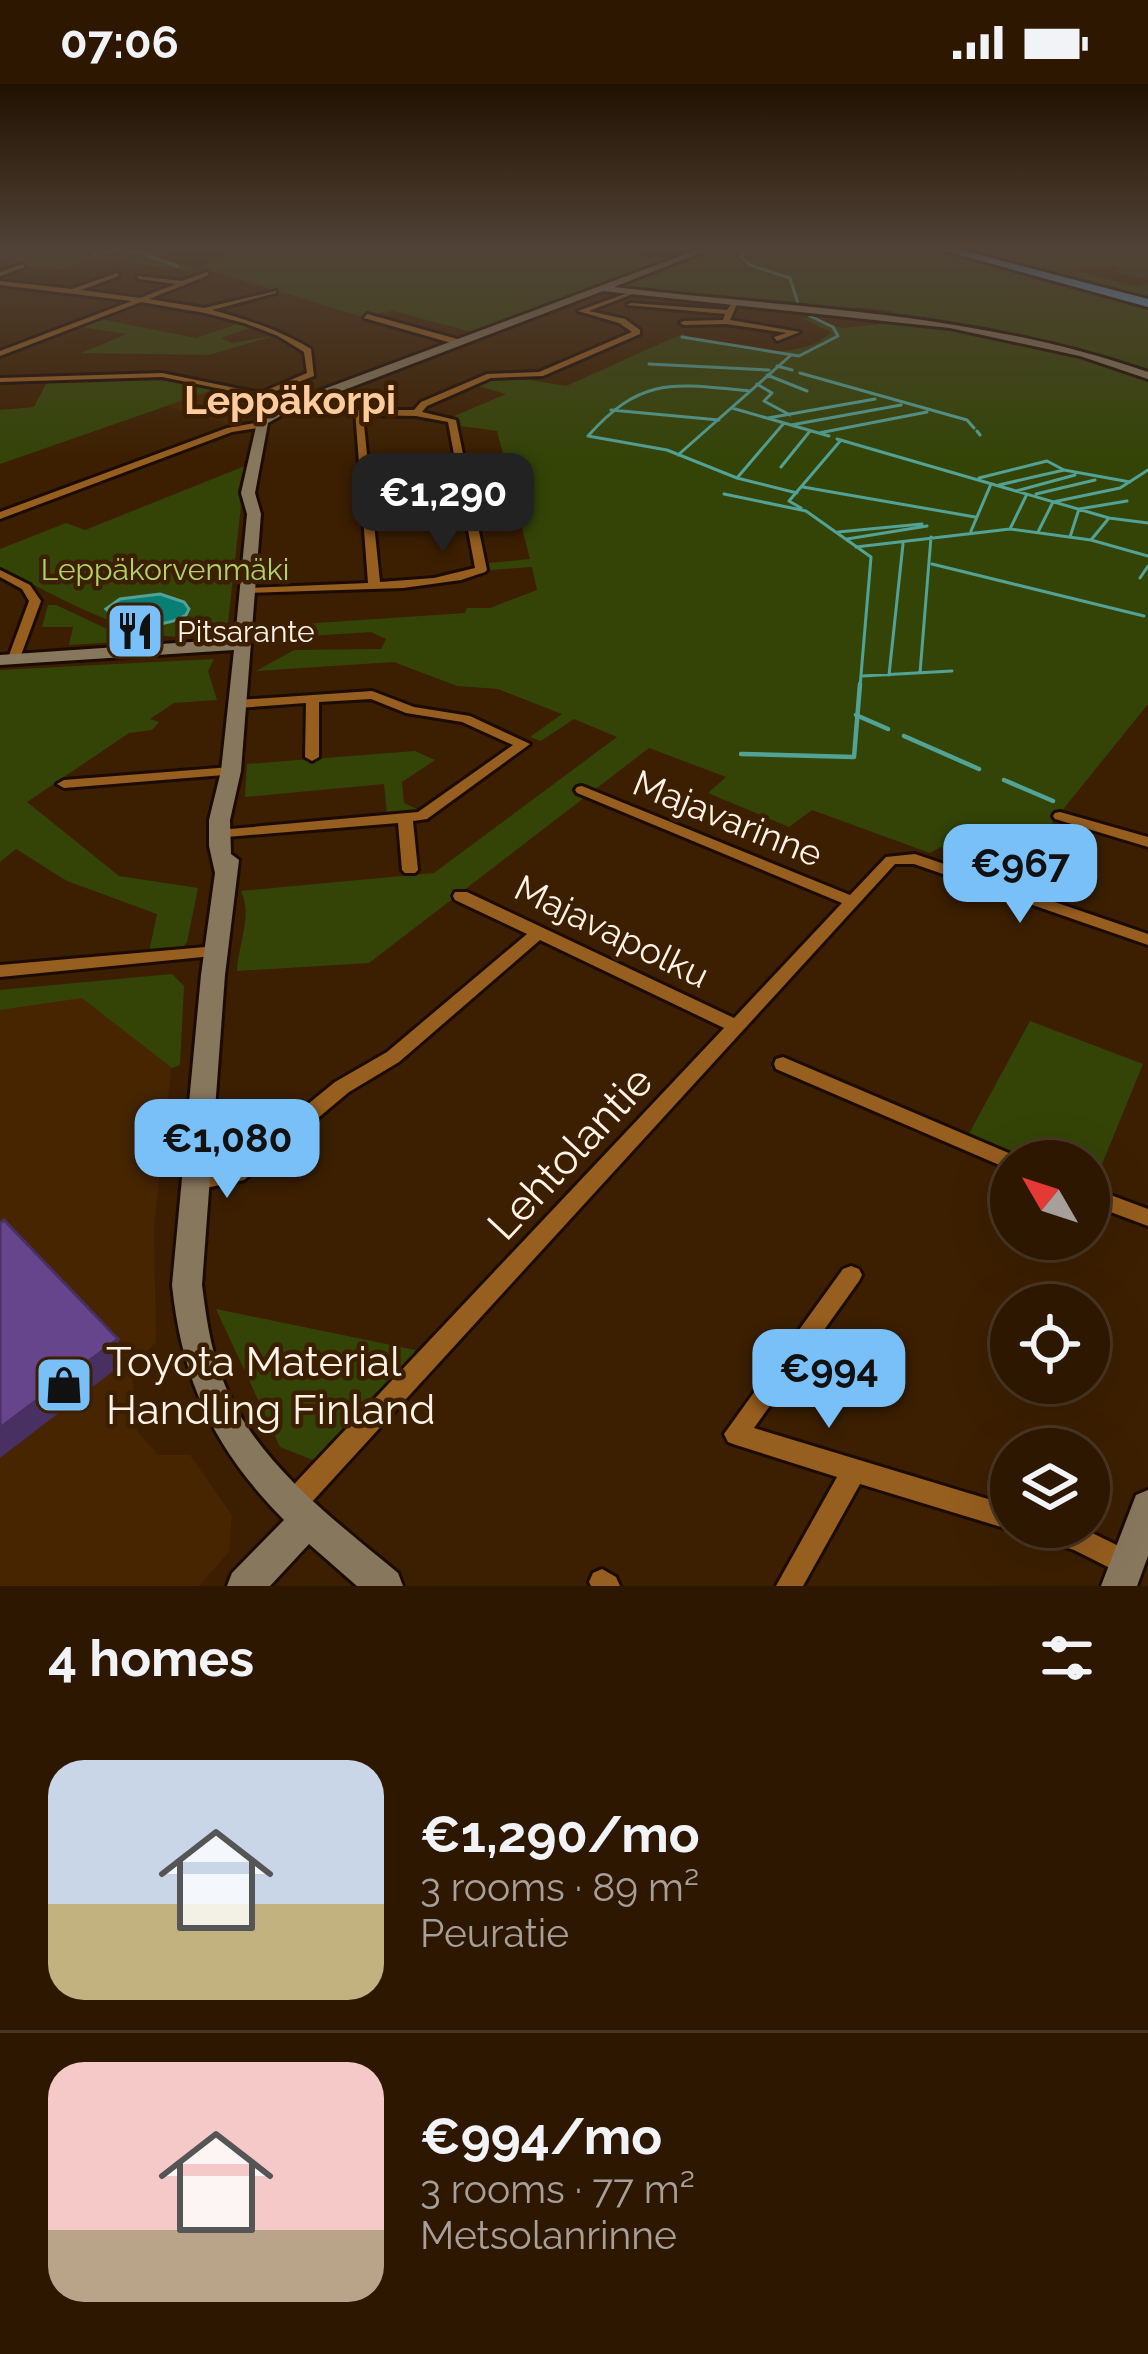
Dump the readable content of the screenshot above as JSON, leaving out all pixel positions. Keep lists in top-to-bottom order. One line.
{"streets":{"street":["Majavarinne","Majavapolku","Lehtolantie"]},"crossings":[["Majavarinne","Lehtolantie"],["Majavapolku","Lehtolantie"]],"districts":["Leppäkorpi"],"parks":["Leppäkorvenmäki"],"places":{"restaurant":["Pitsarante"],"shop":["Toyota Material Handling Finland"]},"north":"top left","page":{"status":"07:06","price":["€1,290","€967","€1,080","€994"],"heading":"4 homes","list":[{"name":"€1,290/mo","note":"3 rooms · 89 m² · Peuratie"},{"name":"€994/mo","note":"3 rooms · 77 m² · Metsolanrinne"}]}}
